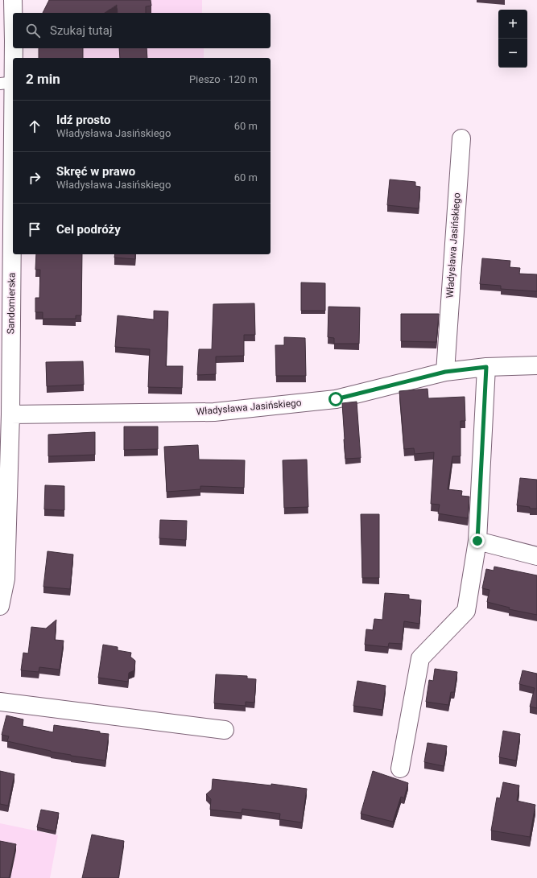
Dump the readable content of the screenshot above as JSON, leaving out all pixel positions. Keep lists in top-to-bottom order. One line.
{"streets":{"street":["Władysława Jasińskiego","Sandomierska"]},"crossings":[["Władysława Jasińskiego","Sandomierska"]],"page":{"map_buttons":["+","−"],"search":"Szukaj tutaj","heading":["2 min","Pieszo · 120 m"],"list":[["Idź prosto","Władysława Jasińskiego","60 m"],["Skręć w prawo","Władysława Jasińskiego","60 m"],"Cel podróży"]}}
